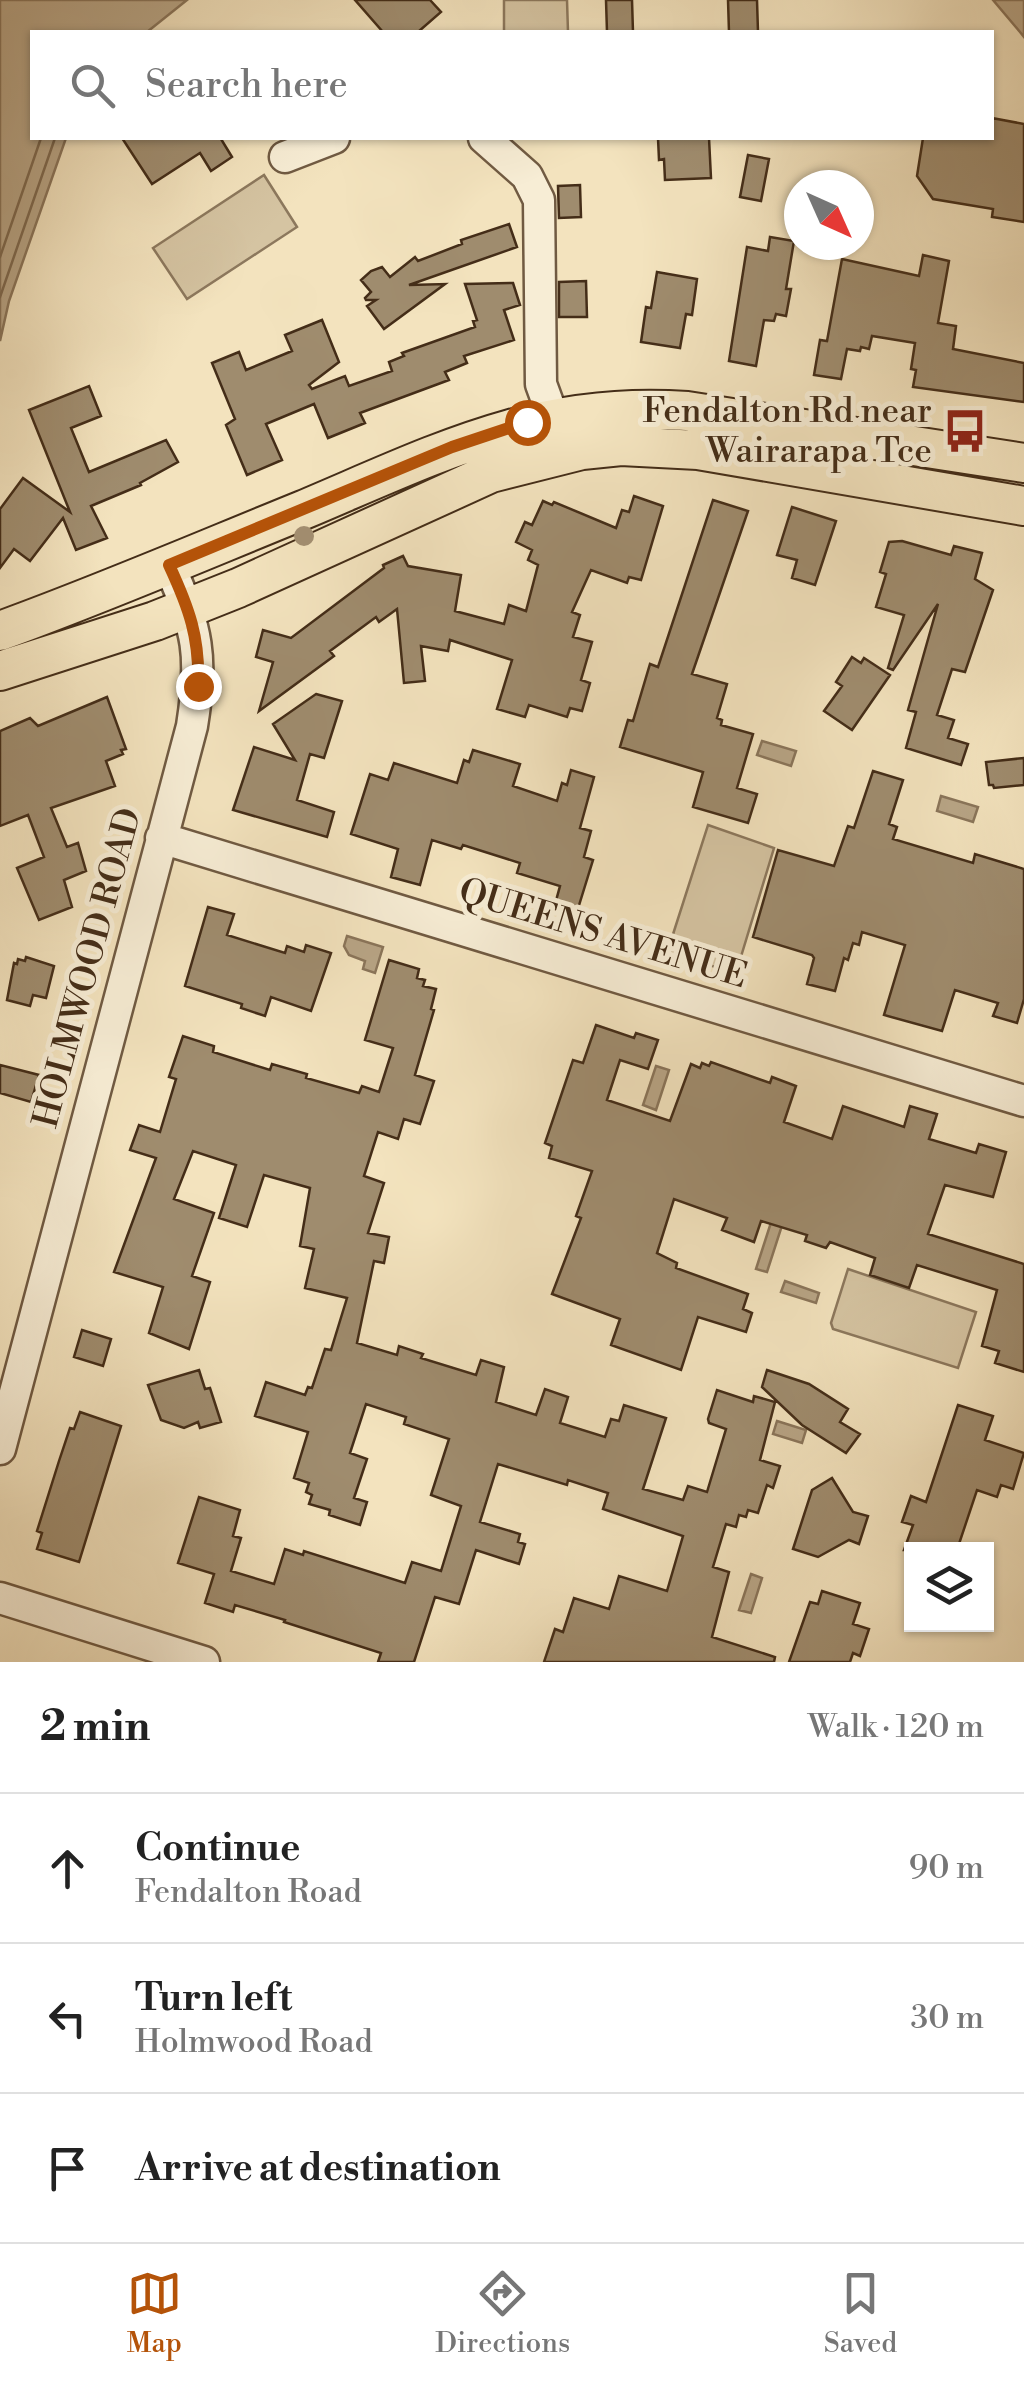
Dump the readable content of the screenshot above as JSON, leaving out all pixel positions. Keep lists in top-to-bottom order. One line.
{"streets":{"street":["QUEENS AVENUE","HOLMWOOD ROAD"]},"crossings":[["QUEENS AVENUE","HOLMWOOD ROAD"]],"places":{"bus stop":["Fendalton Rd near Wairarapa Tce"]},"north":"bottom right","page":{"search":"Search here","heading":["2 min","Walk · 120 m"],"list":[["Continue","Fendalton Road","90 m"],["Turn left","Holmwood Road","30 m"],"Arrive at destination"],"nav":["Map","Directions","Saved"]}}
